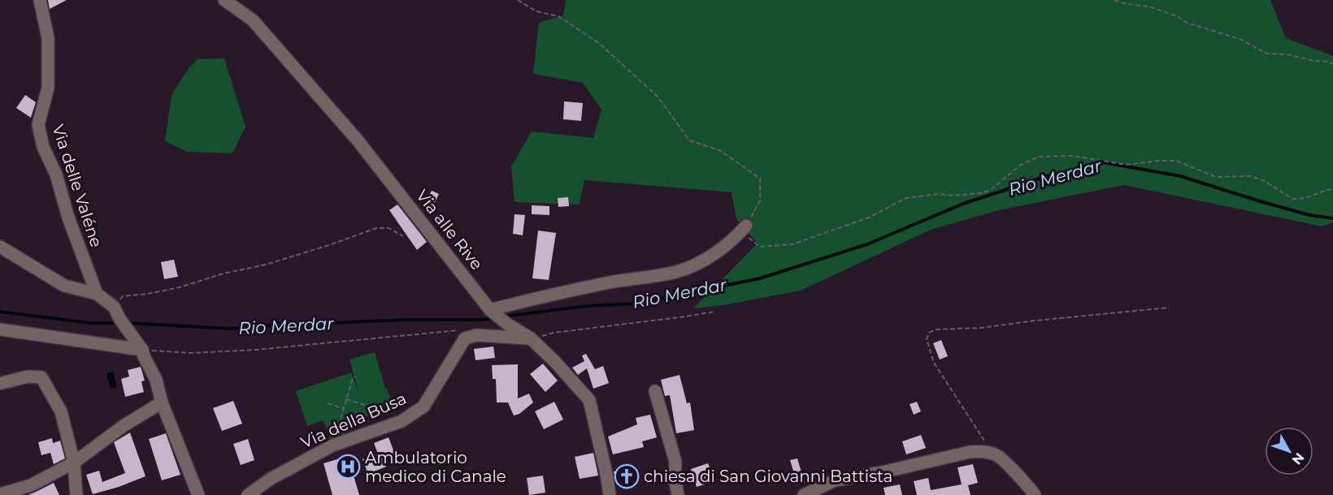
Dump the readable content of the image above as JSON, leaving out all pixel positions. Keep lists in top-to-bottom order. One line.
{"streets":{"street":["Via delle Valéne","Via alle Rive","Via della Busa"]},"crossings":[["Via alle Rive","Via della Busa"]],"water":["Rio Merdar"],"places":{"hospital":["Ambulatorio medico di Canale"],"church":["chiesa di San Giovanni Battista"]},"north":"bottom right"}
